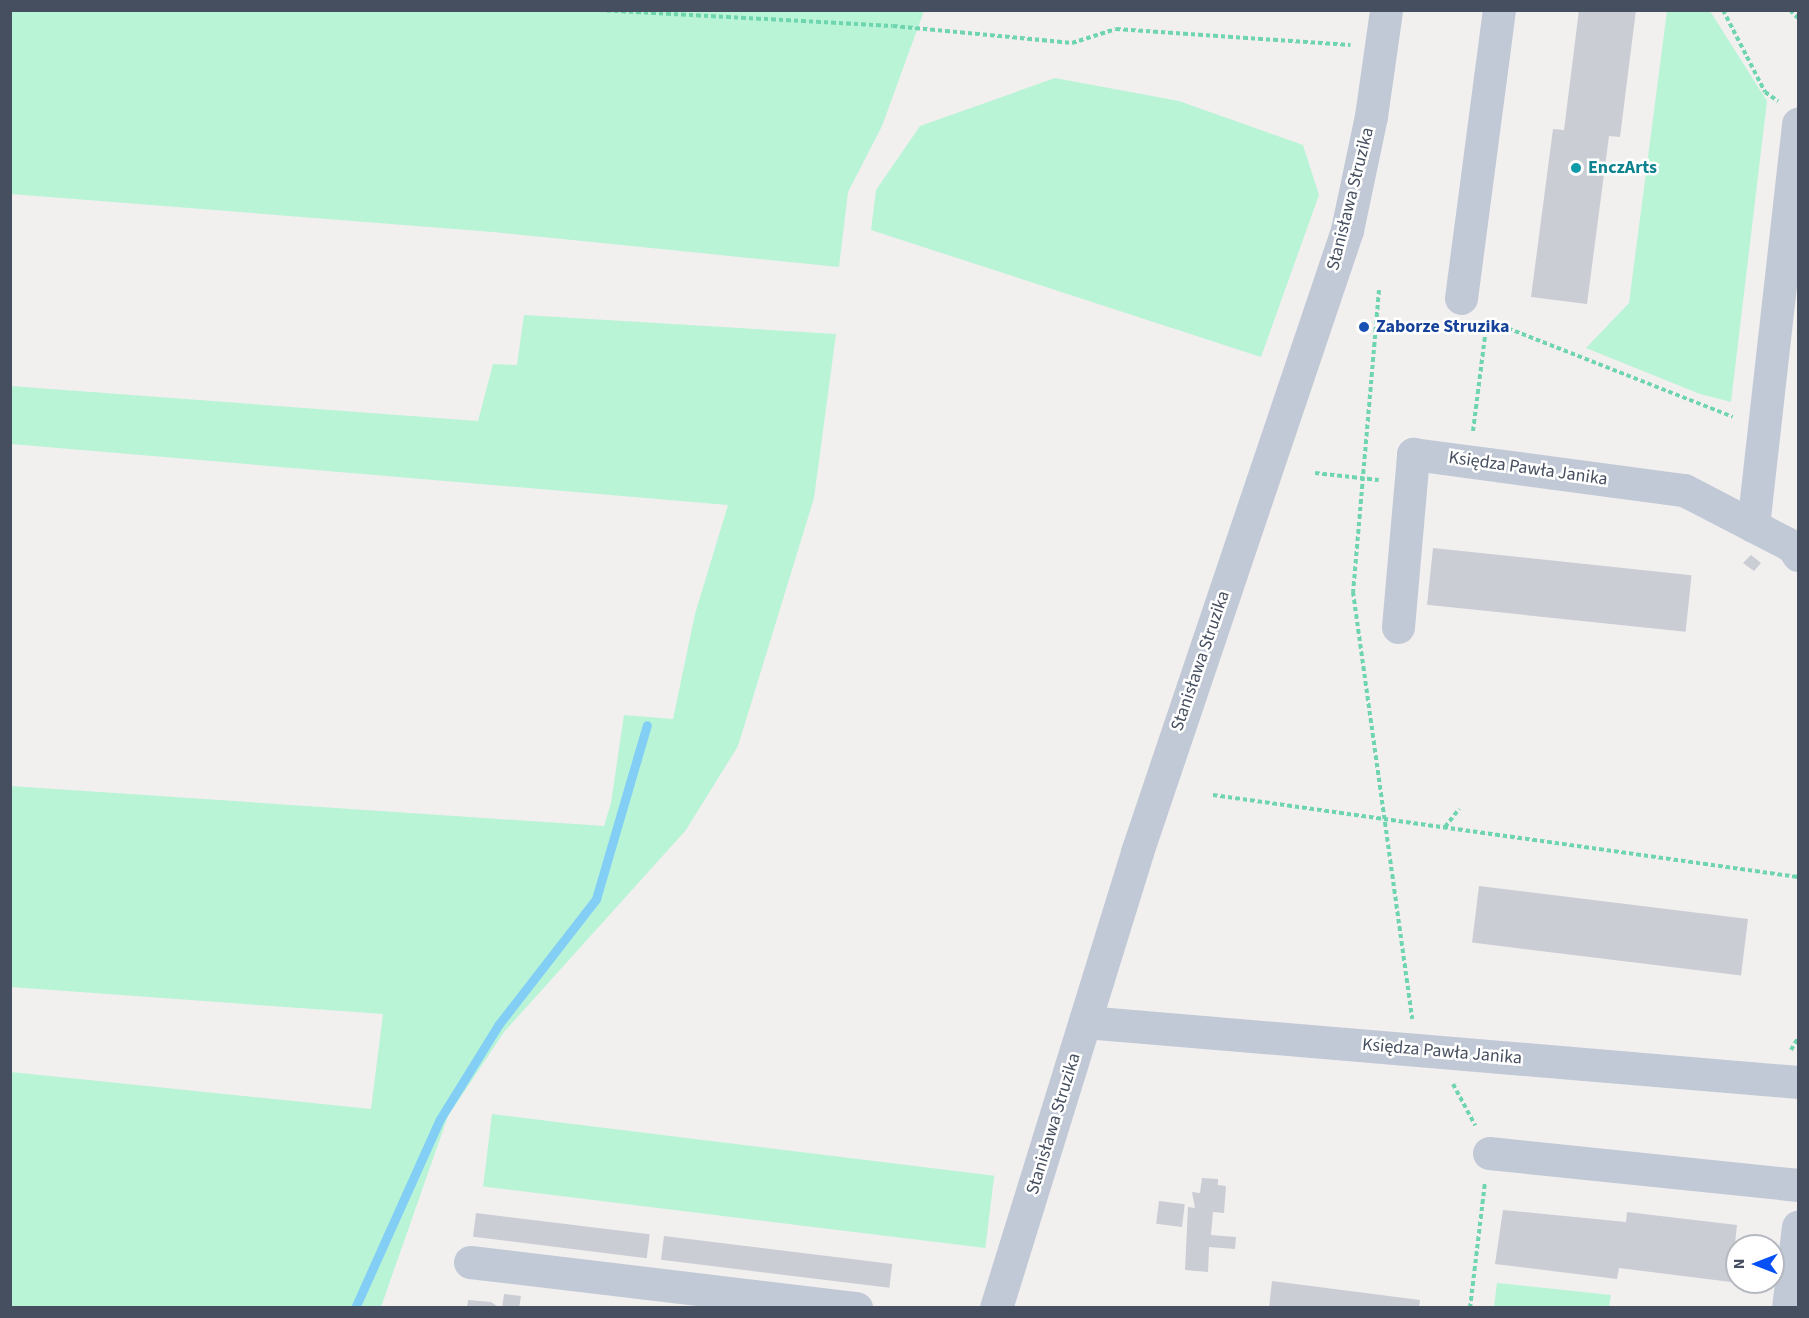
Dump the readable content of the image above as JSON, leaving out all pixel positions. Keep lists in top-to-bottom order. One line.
{"streets":{"street":["Stanisława Struzika","Księdza Pawła Janika"]},"crossings":[["Stanisława Struzika","Księdza Pawła Janika"]],"places":["EnczArts","Zaborze Struzika"],"north":"left"}
